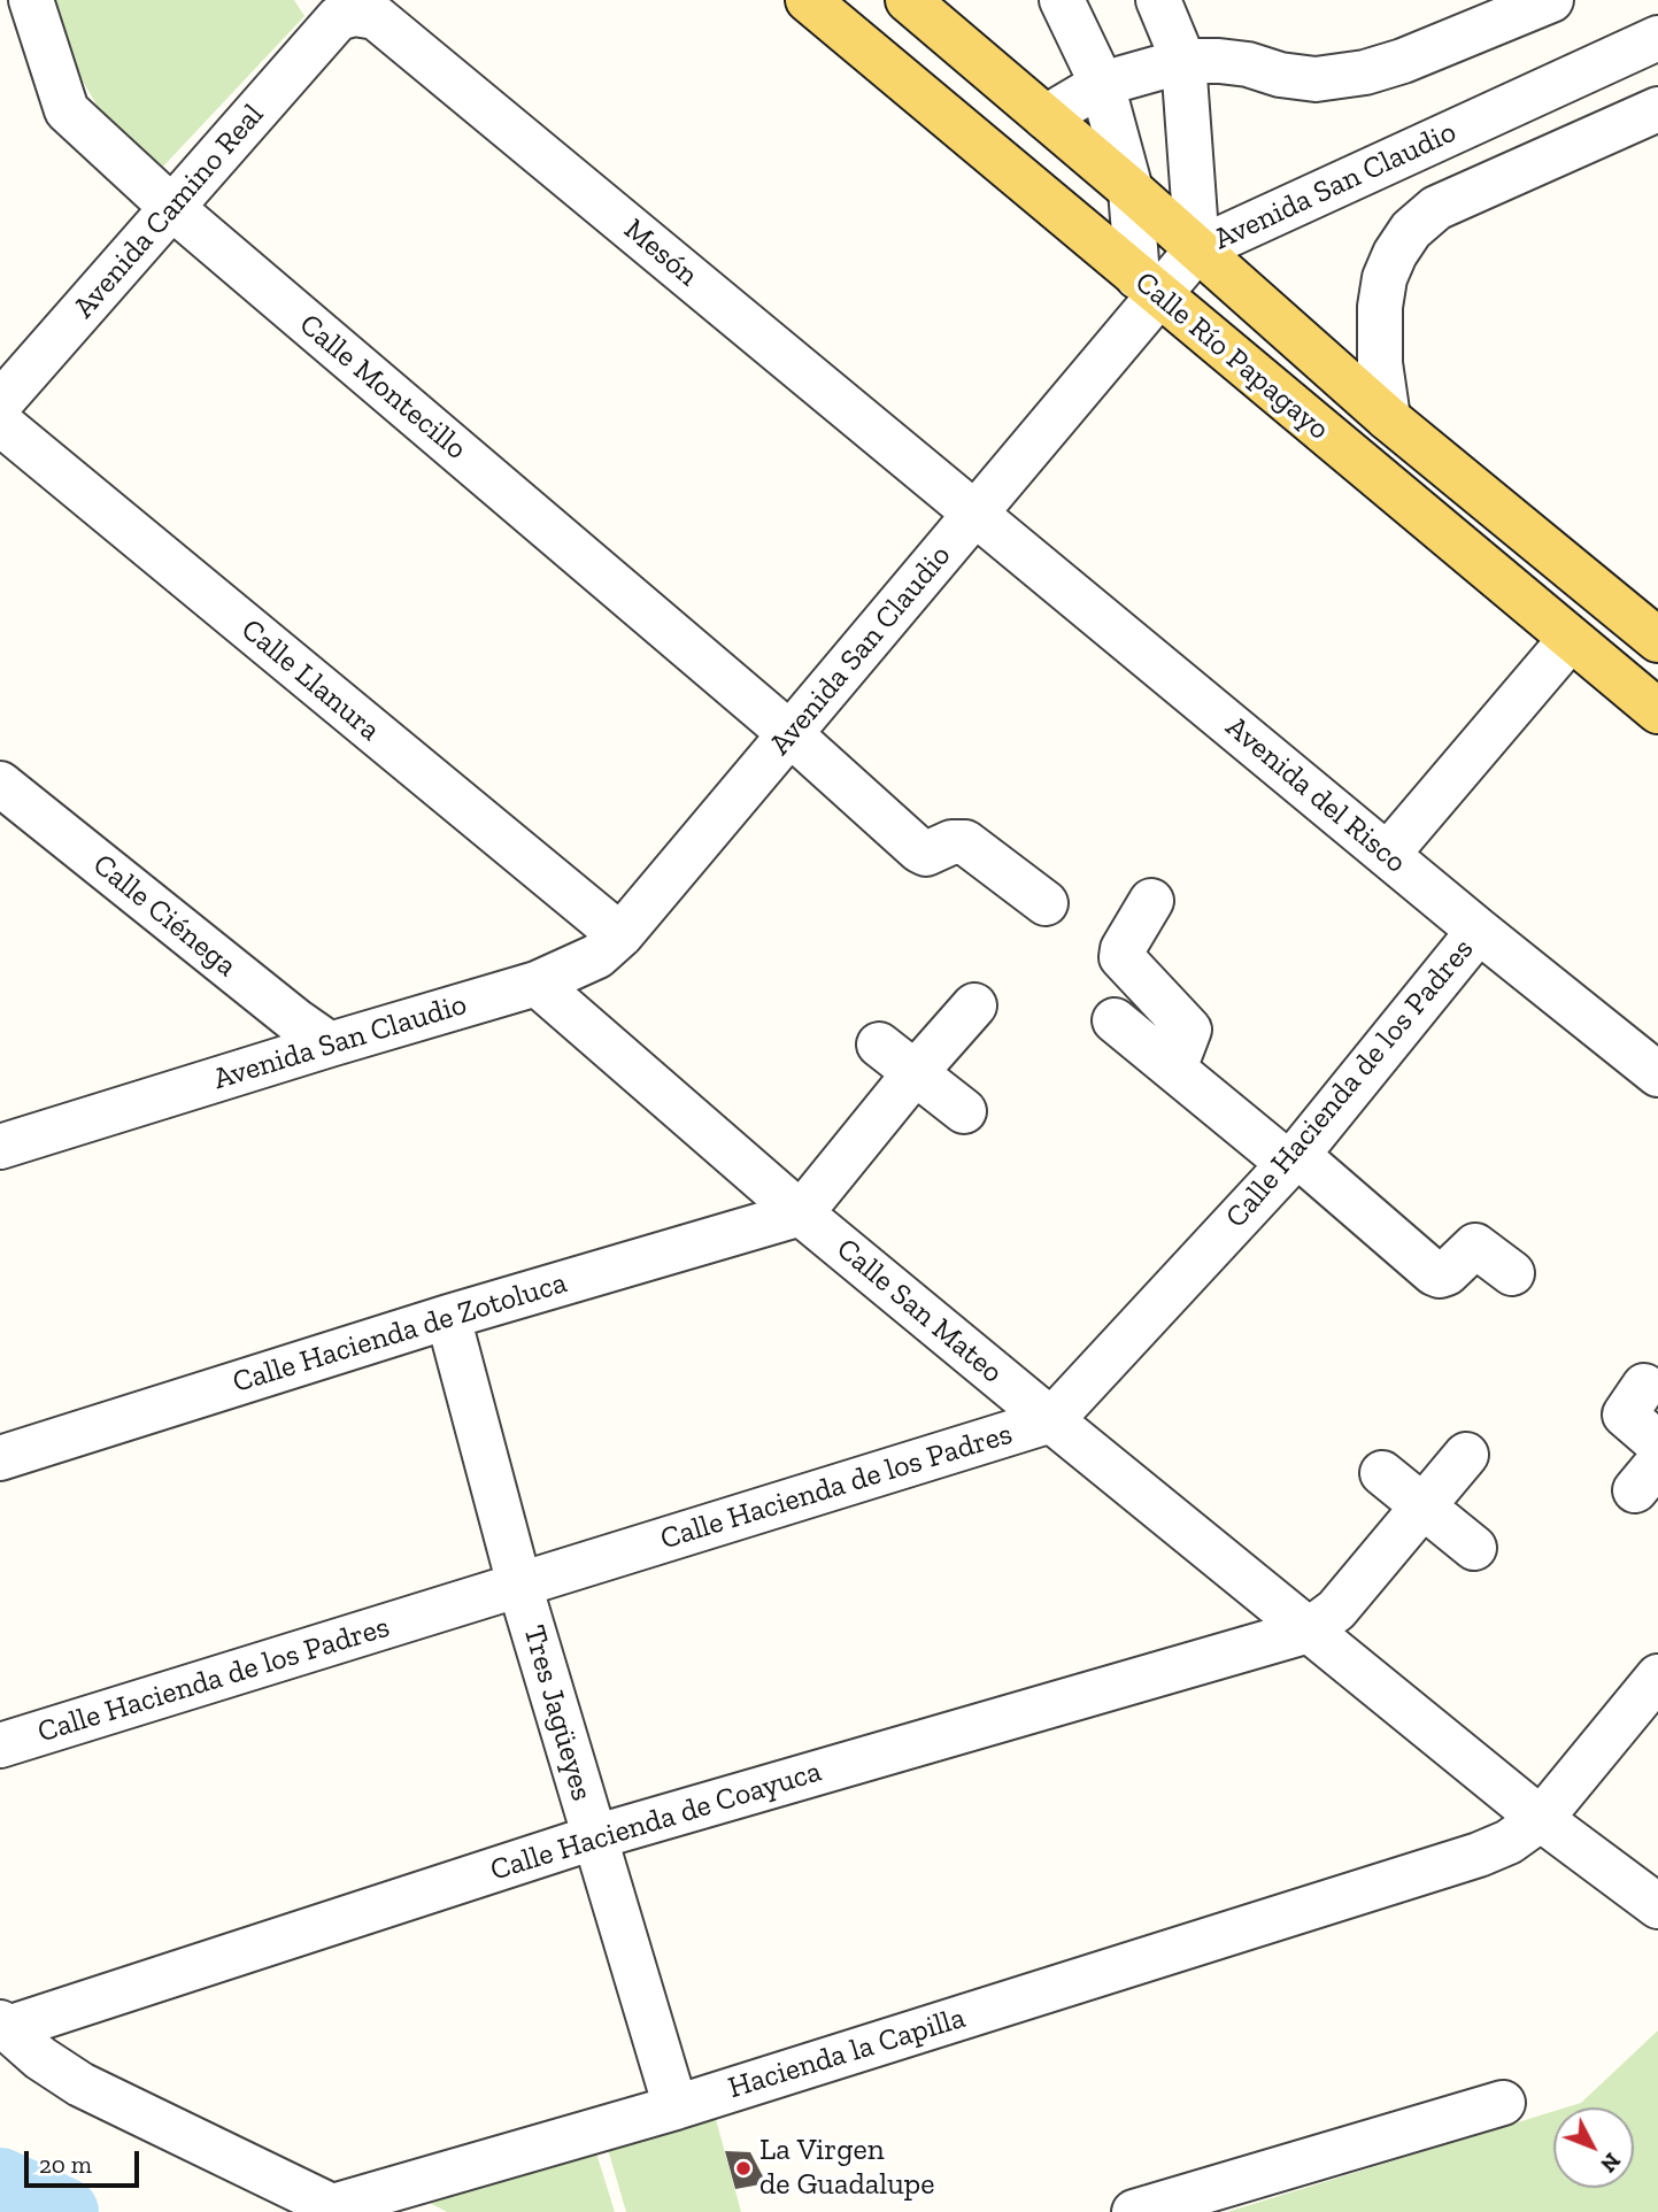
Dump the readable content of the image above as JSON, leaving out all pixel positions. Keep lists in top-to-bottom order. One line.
{"streets":{"main road":["Calle Río Papagayo"],"street":["Avenida San Claudio","Avenida Camino Real","Mesón","Calle Montecillo","Calle Llanura","Avenida del Risco","Calle Ciénega","Calle Hacienda de los Padres","Calle San Mateo","Calle Hacienda de Zotoluca","Tres Jagüeyes","Calle Hacienda de Coayuca","Hacienda la Capilla"]},"crossings":[["Avenida San Claudio","Mesón"],["Avenida San Claudio","Calle Río Papagayo"],["Avenida San Claudio","Calle Montecillo"],["Avenida San Claudio","Calle Llanura"],["Avenida San Claudio","Avenida del Risco"],["Avenida San Claudio","Calle Ciénega"],["Avenida San Claudio","Calle San Mateo"],["Avenida Camino Real","Mesón"],["Avenida Camino Real","Calle Montecillo"],["Mesón","Avenida del Risco"],["Avenida del Risco","Calle Hacienda de los Padres"],["Calle Hacienda de los Padres","Calle San Mateo"],["Calle Hacienda de los Padres","Tres Jagüeyes"],["Calle San Mateo","Calle Hacienda de Zotoluca"],["Calle San Mateo","Calle Hacienda de Coayuca"],["Calle San Mateo","Hacienda la Capilla"],["Calle Hacienda de Zotoluca","Tres Jagüeyes"],["Tres Jagüeyes","Calle Hacienda de Coayuca"],["Tres Jagüeyes","Hacienda la Capilla"],["Calle Hacienda de Coayuca","Hacienda la Capilla"]],"places":["La Virgen de Guadalupe"],"scale_bar":"20 m","north":"bottom right"}
